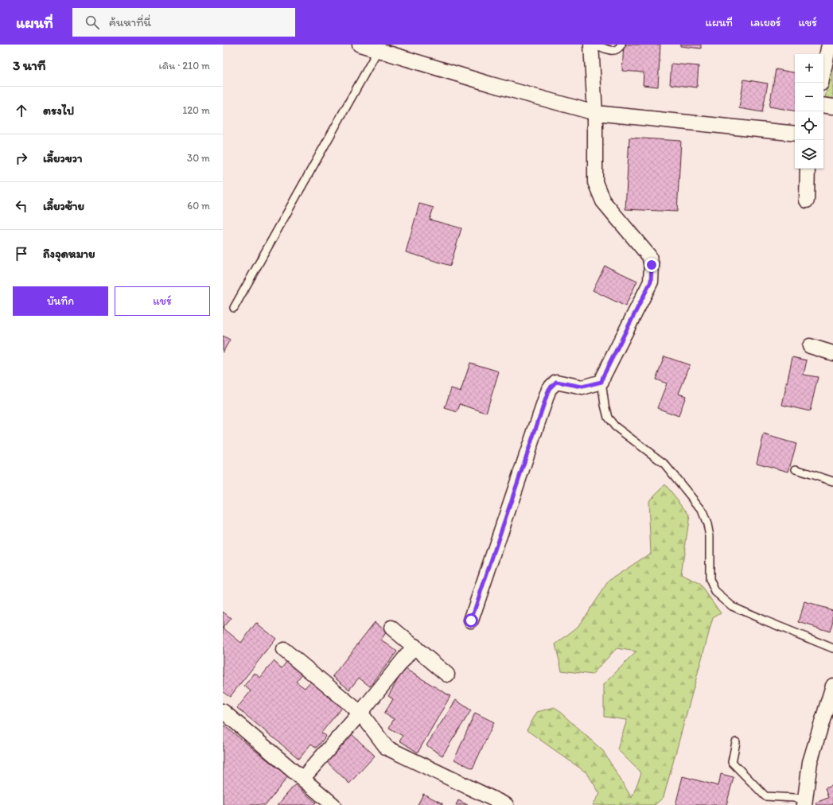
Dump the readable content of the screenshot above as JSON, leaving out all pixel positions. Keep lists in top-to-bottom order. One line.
{"page":{"header":"แผนที่","search":"ค้นหาที่นี่","nav":["แผนที่","เลเยอร์","แชร์"],"heading":["3 นาที","เดิน · 210 m"],"map_buttons":["+","−"],"list":[["ตรงไป","120 m"],["เลี้ยวขวา","30 m"],["เลี้ยวซ้าย","60 m"],"ถึงจุดหมาย"],"buttons":["บันทึก","แชร์"]}}
